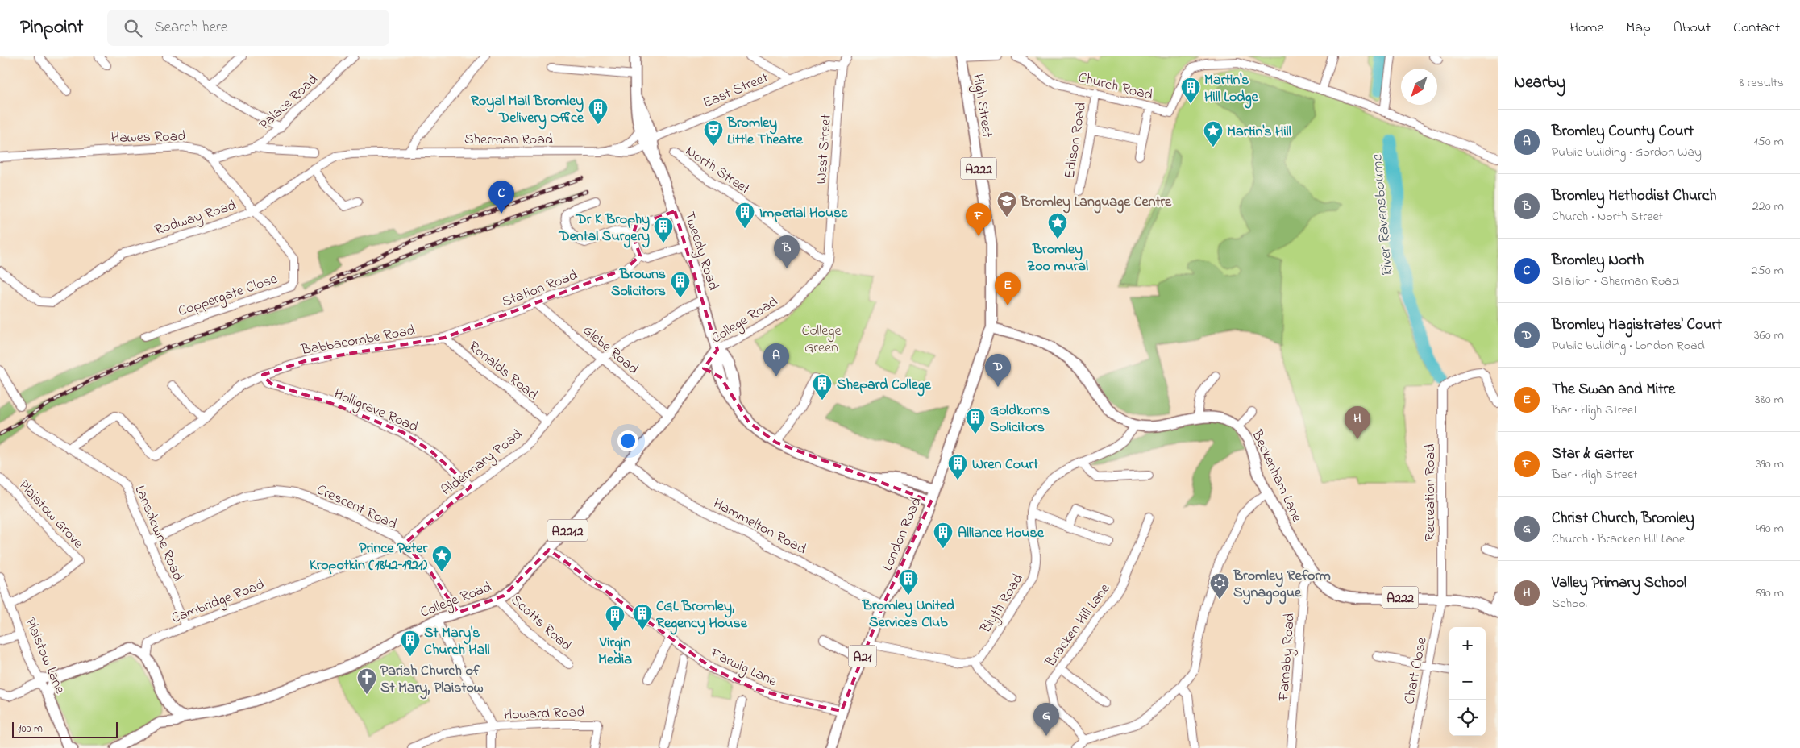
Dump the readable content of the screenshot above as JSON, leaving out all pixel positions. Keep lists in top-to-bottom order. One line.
{"streets":{"main road":["High Street","A222","Tweedy Road","College Road","Beckenham Lane","A2212","London Road","Plaistow Lane","A21"],"street":["Church Road","East Street","Palace Road","Hawes Road","Sherman Road","Edison Road","West Street","North Street","Rodway Road","Station Road","Coppergate Close","Babbacombe Road","Glebe Road","Ronalds Road","Holligrave Road","Aldermary Road","Recreation Road","Crescent Road","Plaistow Grove","Hammelton Road","Lansdowne Road","Cambridge Road","Blyth Road","Scotts Road","Bracken Hill Lane","Farnaby Road","Farwig Lane","Chart Close","Howard Road"]},"crossings":[["Church Road","Edison Road"],["East Street","Sherman Road"],["East Street","West Street"],["East Street","Tweedy Road"],["High Street","Beckenham Lane"],["High Street","London Road"],["Hawes Road","Rodway Road"],["Hawes Road","Coppergate Close"],["Sherman Road","Rodway Road"],["Sherman Road","Tweedy Road"],["West Street","North Street"],["West Street","College Road"],["North Street","College Road"],["Tweedy Road","College Road"],["Tweedy Road","Aldermary Road"],["Tweedy Road","London Road"],["Station Road","Babbacombe Road"],["Station Road","Glebe Road"],["Station Road","Ronalds Road"],["College Road","Glebe Road"],["College Road","Crescent Road"],["College Road","Hammelton Road"],["College Road","Scotts Road"],["College Road","Farwig Lane"],["Babbacombe Road","Ronalds Road"],["Babbacombe Road","Holligrave Road"],["Babbacombe Road","Lansdowne Road"],["Glebe Road","Aldermary Road"],["Ronalds Road","Aldermary Road"],["Holligrave Road","Aldermary Road"],["Aldermary Road","Crescent Road"],["Aldermary Road","Cambridge Road"],["Beckenham Lane","Recreation Road"],["Beckenham Lane","London Road"],["Beckenham Lane","Farnaby Road"],["Beckenham Lane","Chart Close"],["Recreation Road","Chart Close"],["Crescent Road","Lansdowne Road"],["Crescent Road","Cambridge Road"],["Plaistow Grove","Plaistow Lane"],["Hammelton Road","London Road"],["Lansdowne Road","Cambridge Road"],["London Road","Farwig Lane"]],"water":["River Ravensbourne"],"parks":["College Green"],"places":{"building":["Martin's Hill Lodge","Royal Mail Bromley Delivery Office","Imperial House","Dr K Brophy Dental Surgery","Browns Solicitors","Shepard College","Goldkorns Solicitors","Wren Court","Alliance House","Bromley United Services Club","CGL Bromley, Regency House","Virgin Media","St Mary's Church Hall"],"theatre":["Bromley Little Theatre"],"place":["Martin's Hill","Bromley Zoo mural","Prince Peter Kropotkin (1842–1921)"],"school or university":["Bromley Language Centre"],"synagogue":["Bromley Reform Synagogue"],"church":["Parish Church of St Mary, Plaistow"]},"scale_bar":"100 m","north":"bottom left","page":{"header":"Pinpoint","search":"Search here","nav":["Home","Map","About","Contact"],"heading":["Nearby","8 results"],"list":[{"mark":"A","name":"Bromley County Court","note":"Public building · Gordon Way","value":"150 m"},{"mark":"B","name":"Bromley Methodist Church","note":"Church · North Street","value":"220 m"},{"mark":"C","name":"Bromley North","note":"Station · Sherman Road","value":"250 m"},{"mark":"D","name":"Bromley Magistrates' Court","note":"Public building · London Road","value":"360 m"},{"mark":"E","name":"The Swan and Mitre","note":"Bar · High Street","value":"380 m"},{"mark":"F","name":"Star & Garter","note":"Bar · High Street","value":"390 m"},{"mark":"G","name":"Christ Church, Bromley","note":"Church · Bracken Hill Lane","value":"490 m"},{"mark":"H","name":"Valley Primary School","note":"School","value":"690 m"}],"pins":["C","F","B","E","A","D","H","G"],"map_buttons":["+","−"],"scale":"100 m"}}
